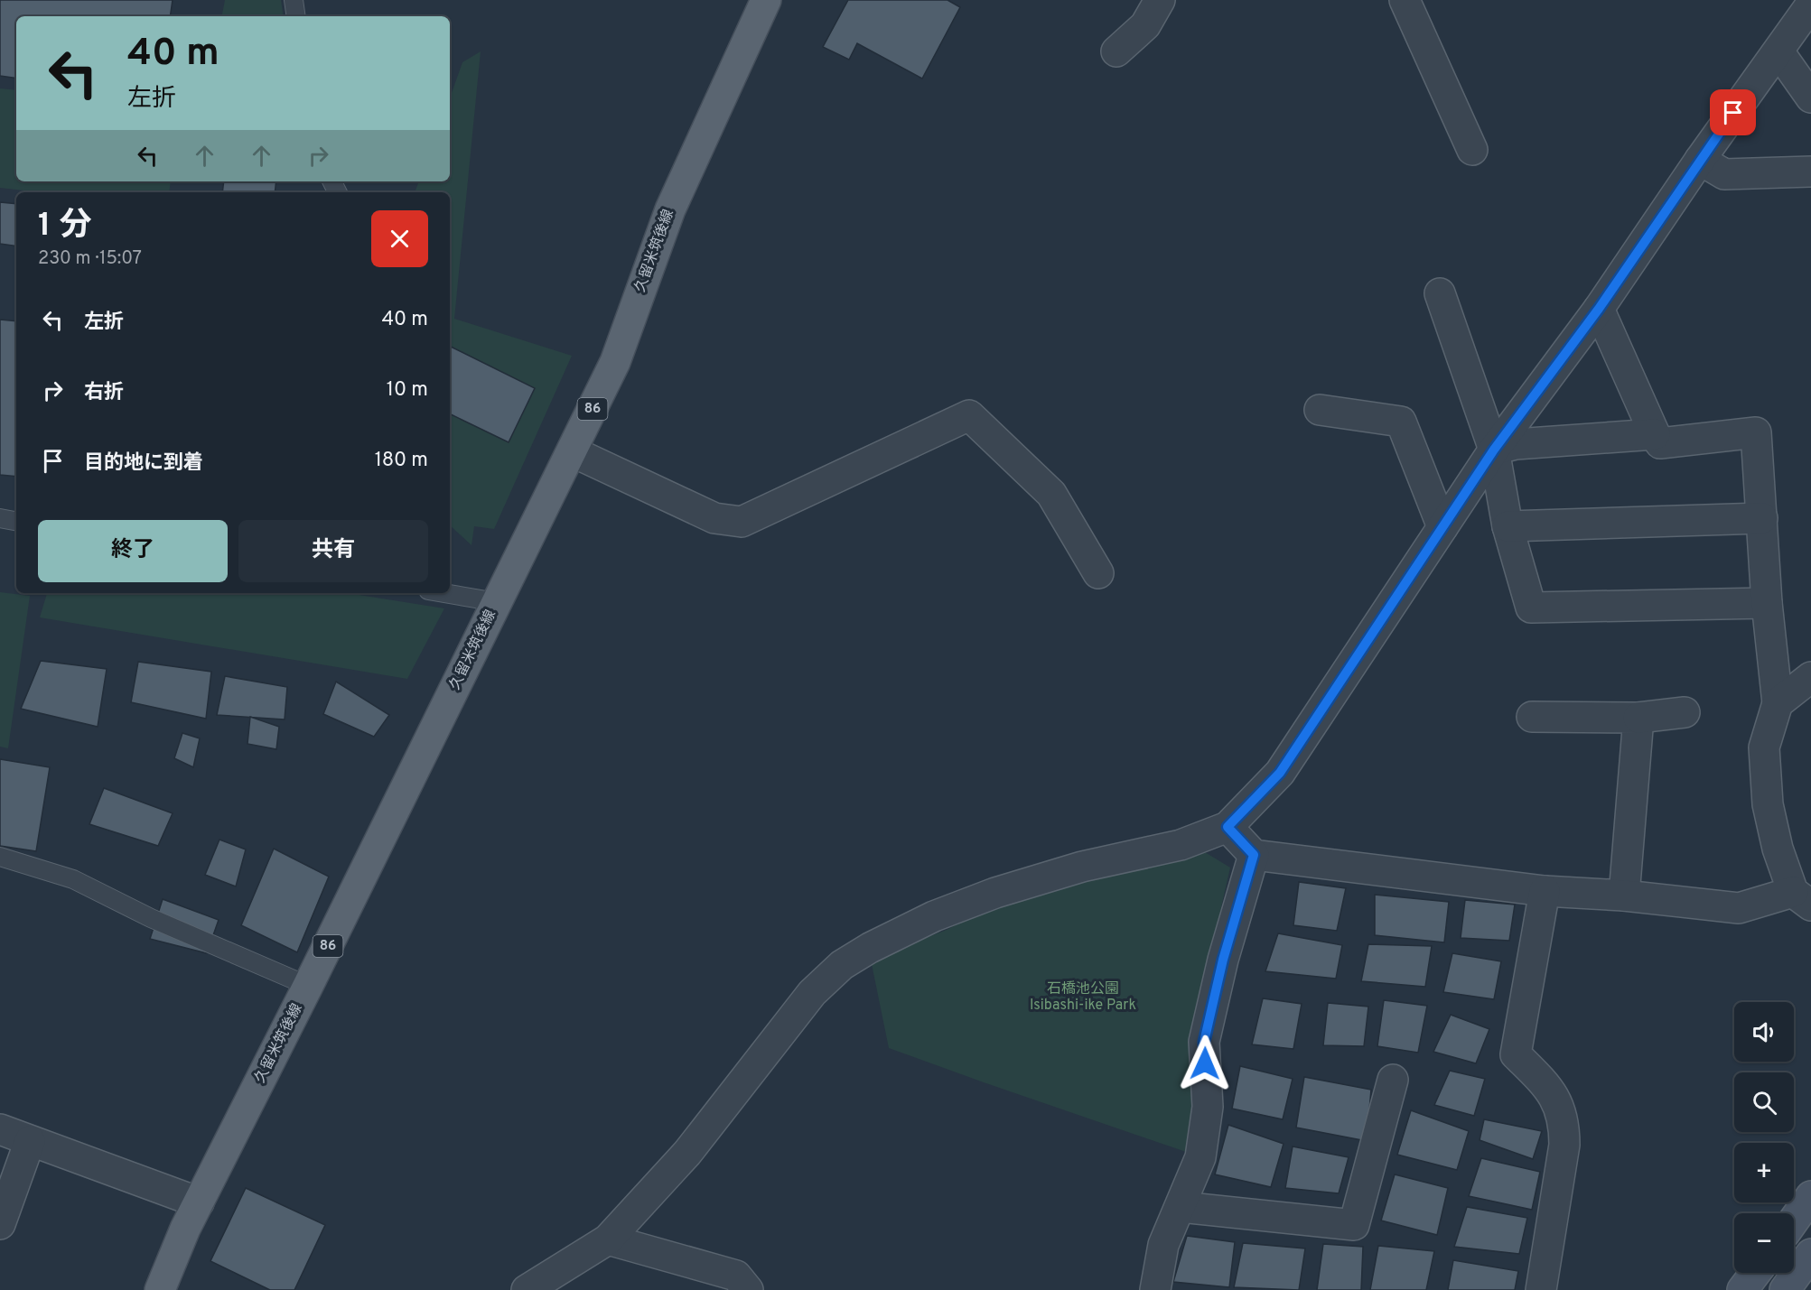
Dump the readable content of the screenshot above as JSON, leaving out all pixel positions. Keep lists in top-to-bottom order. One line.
{"streets":{"main road":["久留米筑後線","86"]},"parks":["石橋池公園 Isibashi-ike Park"],"page":{"turn":["40 m","左折"],"heading":["1 分","230 m · 15:07"],"list":[{"name":"左折","value":"40 m"},{"name":"右折","value":"10 m"},{"name":"目的地に到着","value":"180 m"}],"buttons":["終了","共有"],"map_buttons":["+","−"]}}
